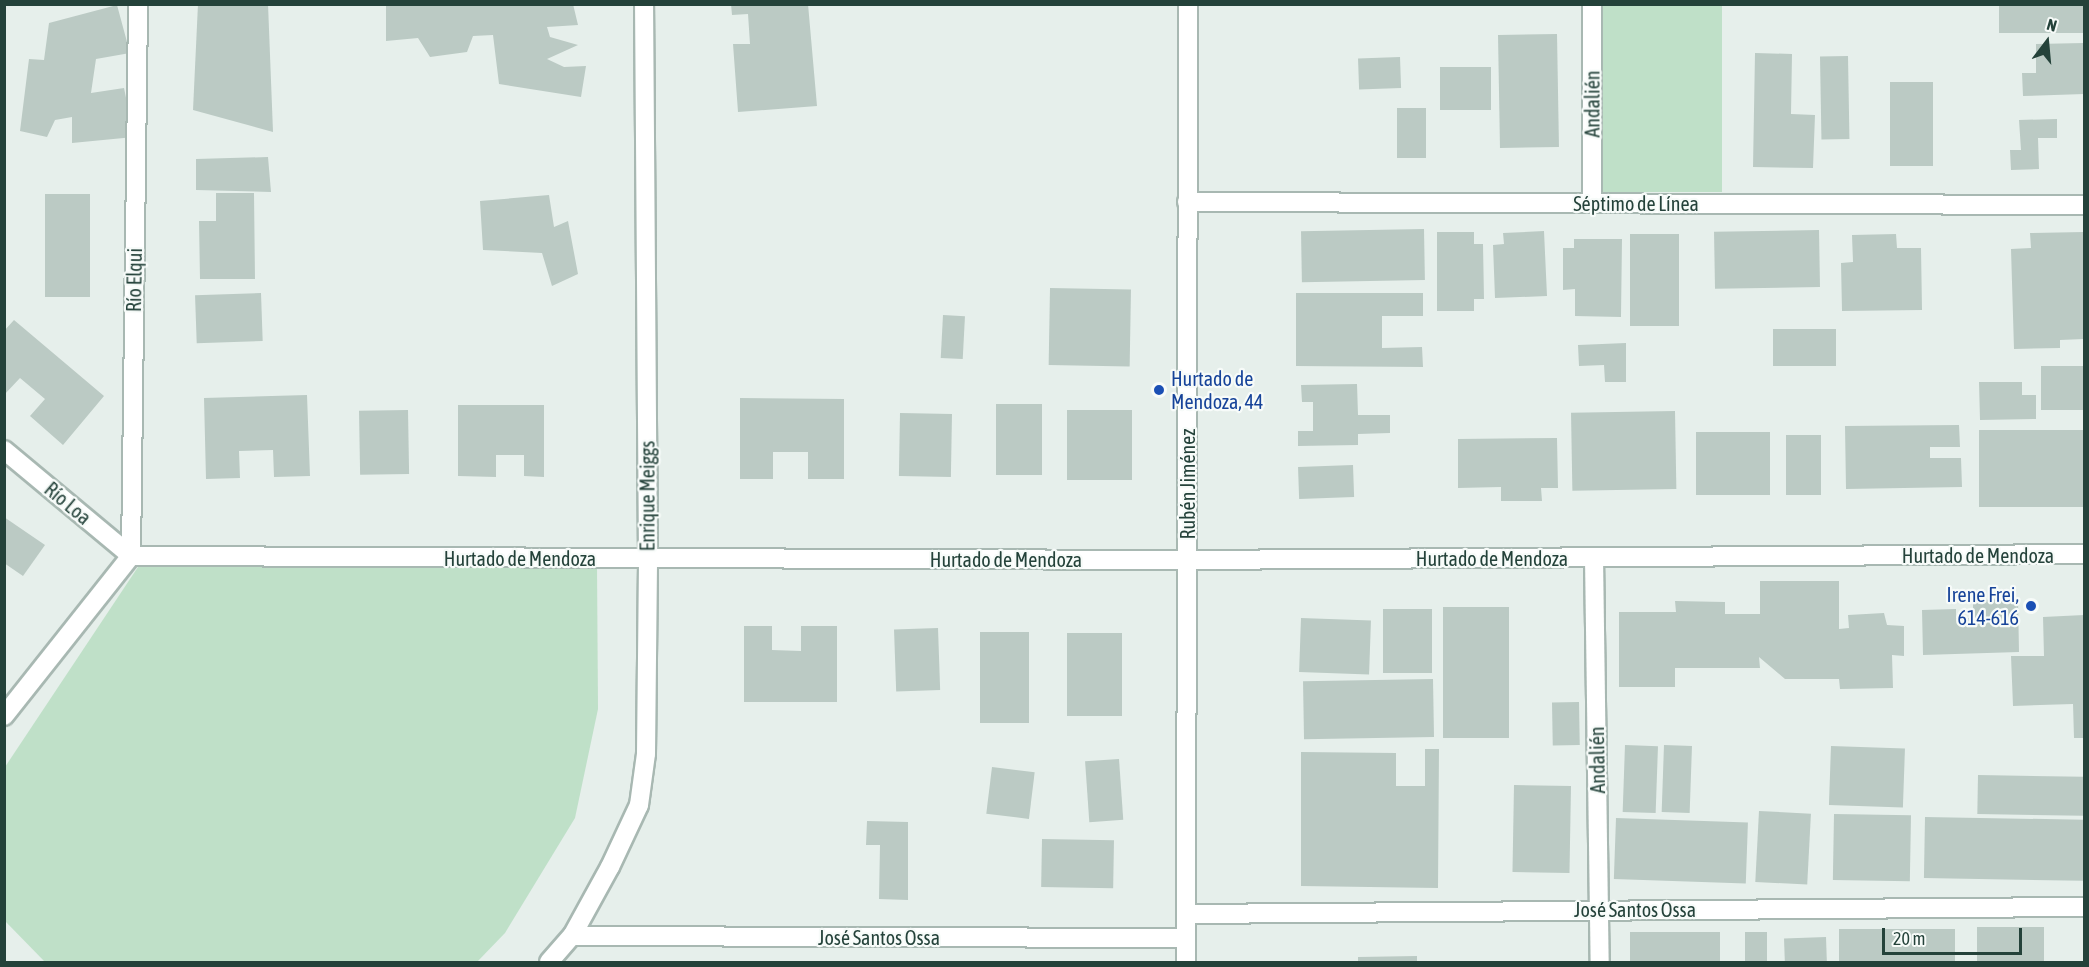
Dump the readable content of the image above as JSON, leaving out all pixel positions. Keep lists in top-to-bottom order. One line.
{"streets":{"street":["Andalién","Séptimo de Línea","Río Elqui","Rubén Jiménez","Enrique Meiggs","Río Loa","Hurtado de Mendoza","José Santos Ossa"]},"crossings":[["Andalién","Séptimo de Línea"],["Andalién","Hurtado de Mendoza"],["Andalién","José Santos Ossa"],["Séptimo de Línea","Rubén Jiménez"],["Río Elqui","Río Loa"],["Río Elqui","Hurtado de Mendoza"],["Rubén Jiménez","Hurtado de Mendoza"],["Rubén Jiménez","José Santos Ossa"],["Enrique Meiggs","Hurtado de Mendoza"],["Enrique Meiggs","José Santos Ossa"],["Río Loa","Hurtado de Mendoza"]],"places":["Hurtado de Mendoza, 44","Irene Frei, 614-616"],"scale_bar":"20 m","north":"top"}
